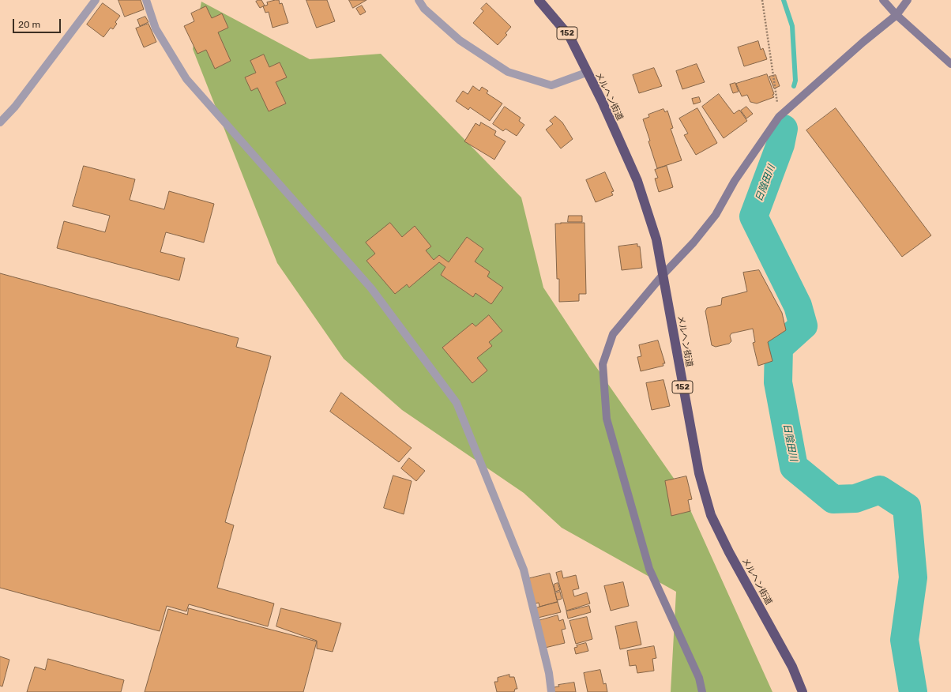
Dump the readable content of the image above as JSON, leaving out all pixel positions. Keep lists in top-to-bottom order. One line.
{"streets":{"highway":["152","メルヘン街道"]},"water":["日陰田川"],"scale_bar":"20 m"}
